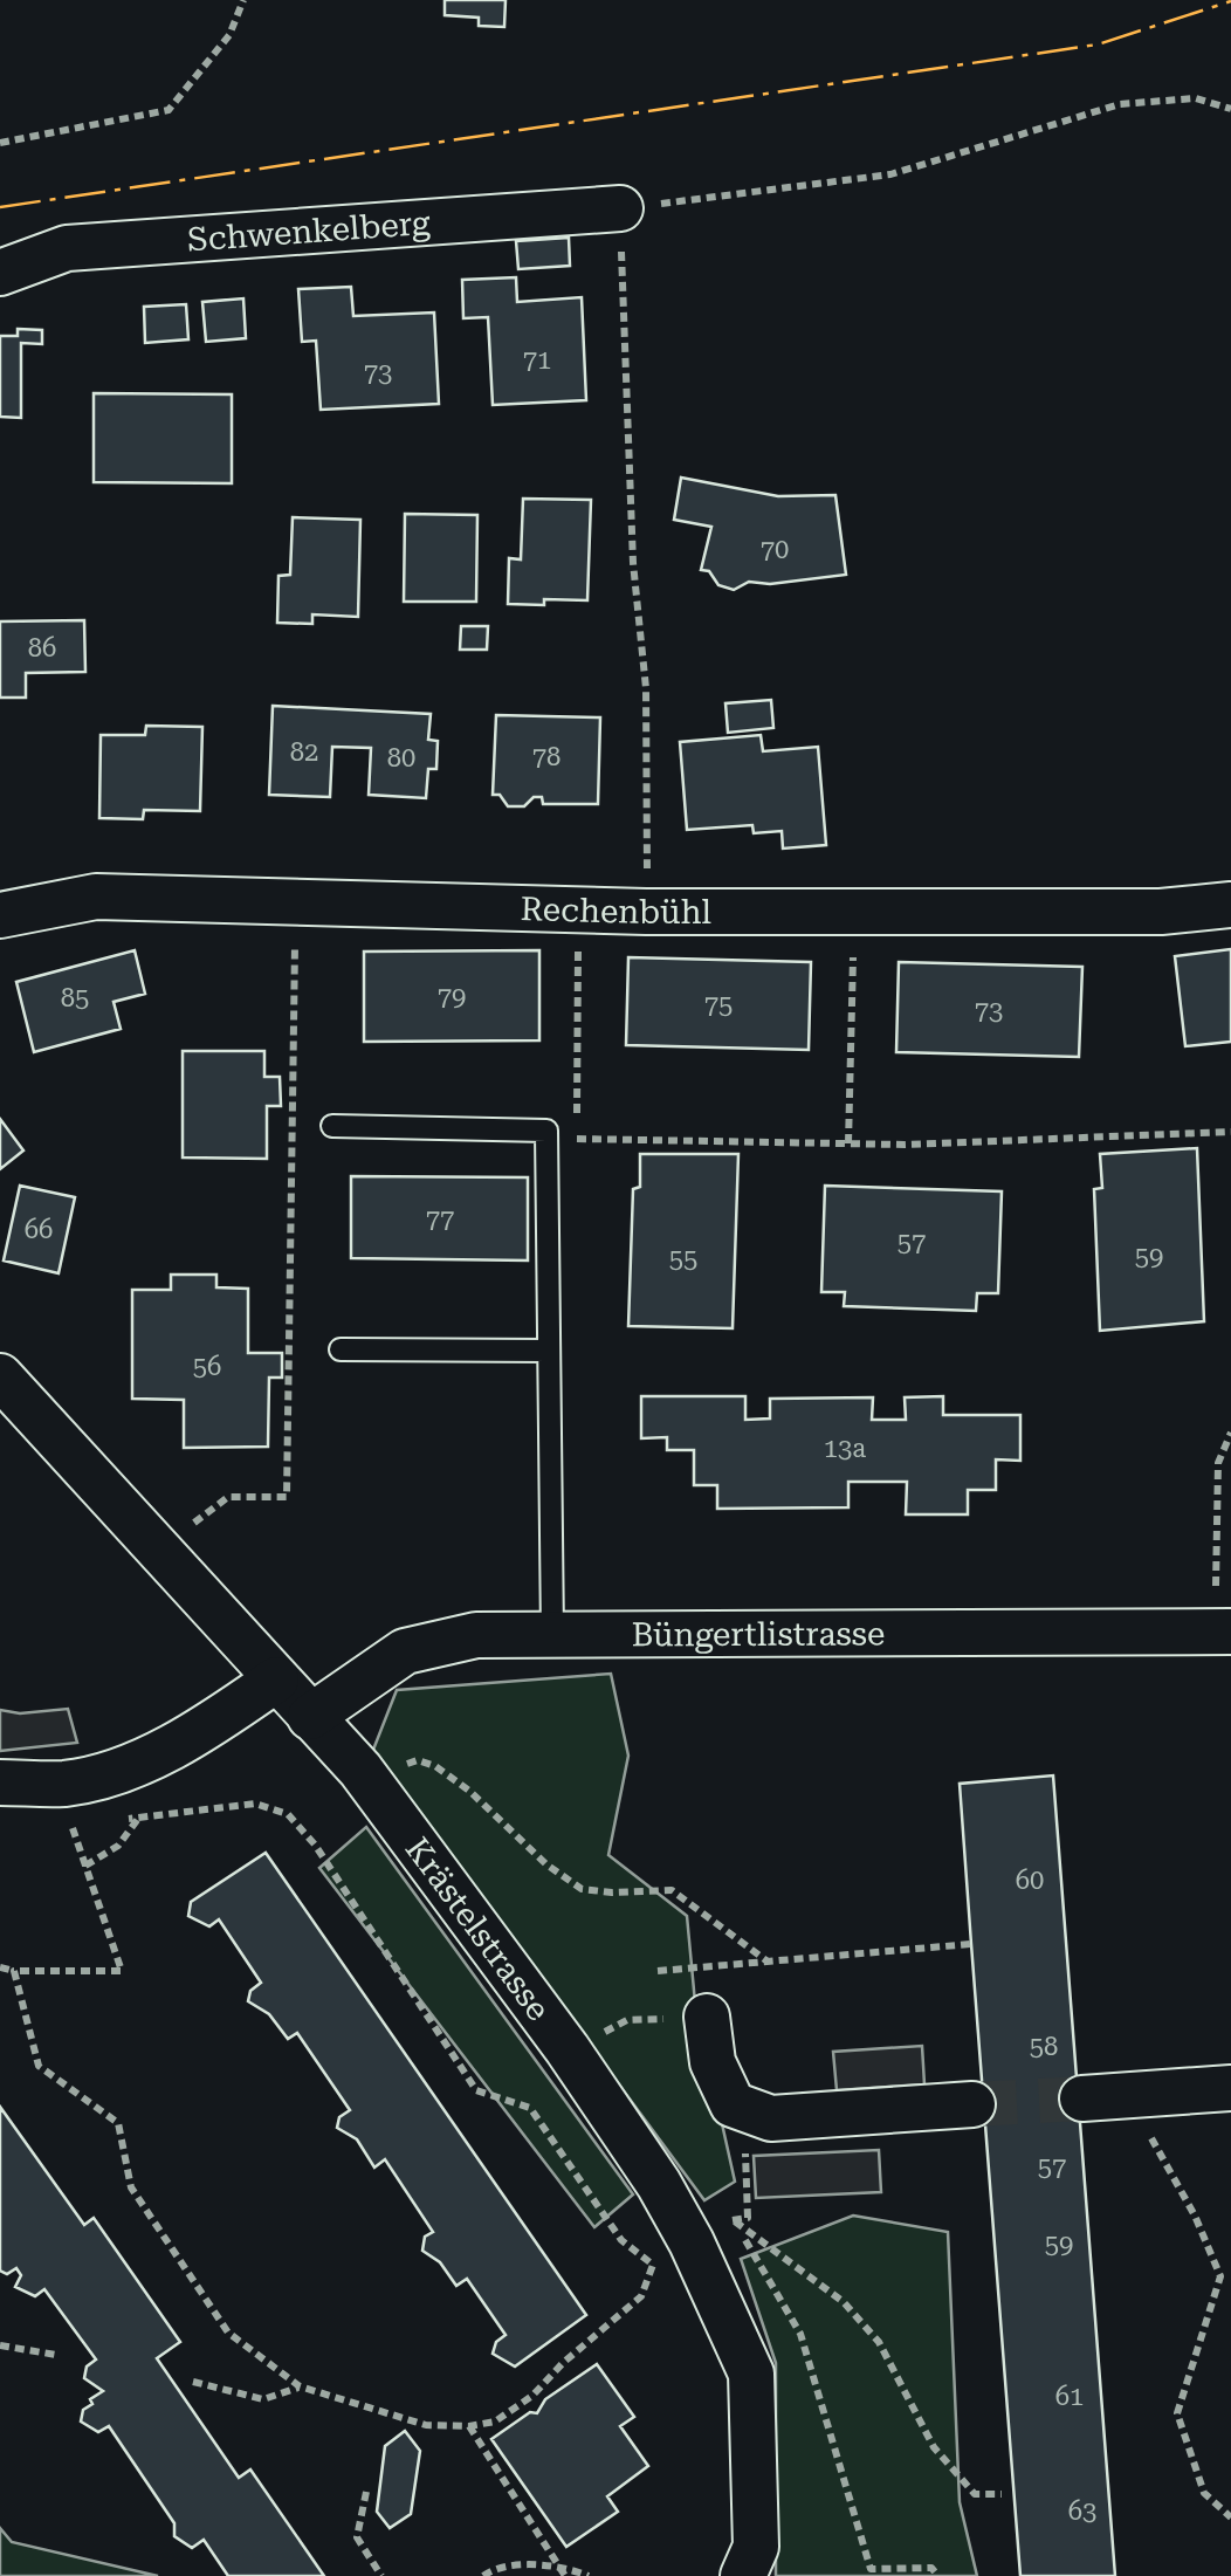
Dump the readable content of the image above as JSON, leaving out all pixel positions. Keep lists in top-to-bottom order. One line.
{"streets":{"street":["Schwenkelberg","Rechenbühl","Büngertlistrasse","Krästelstrasse"]},"crossings":[["Büngertlistrasse","Krästelstrasse"]],"house_numbers":["71","73","70","86","82","78","80","79","85","75","73","77","66","57","59","55","56","13a","60","58","57","59","61","63"]}
